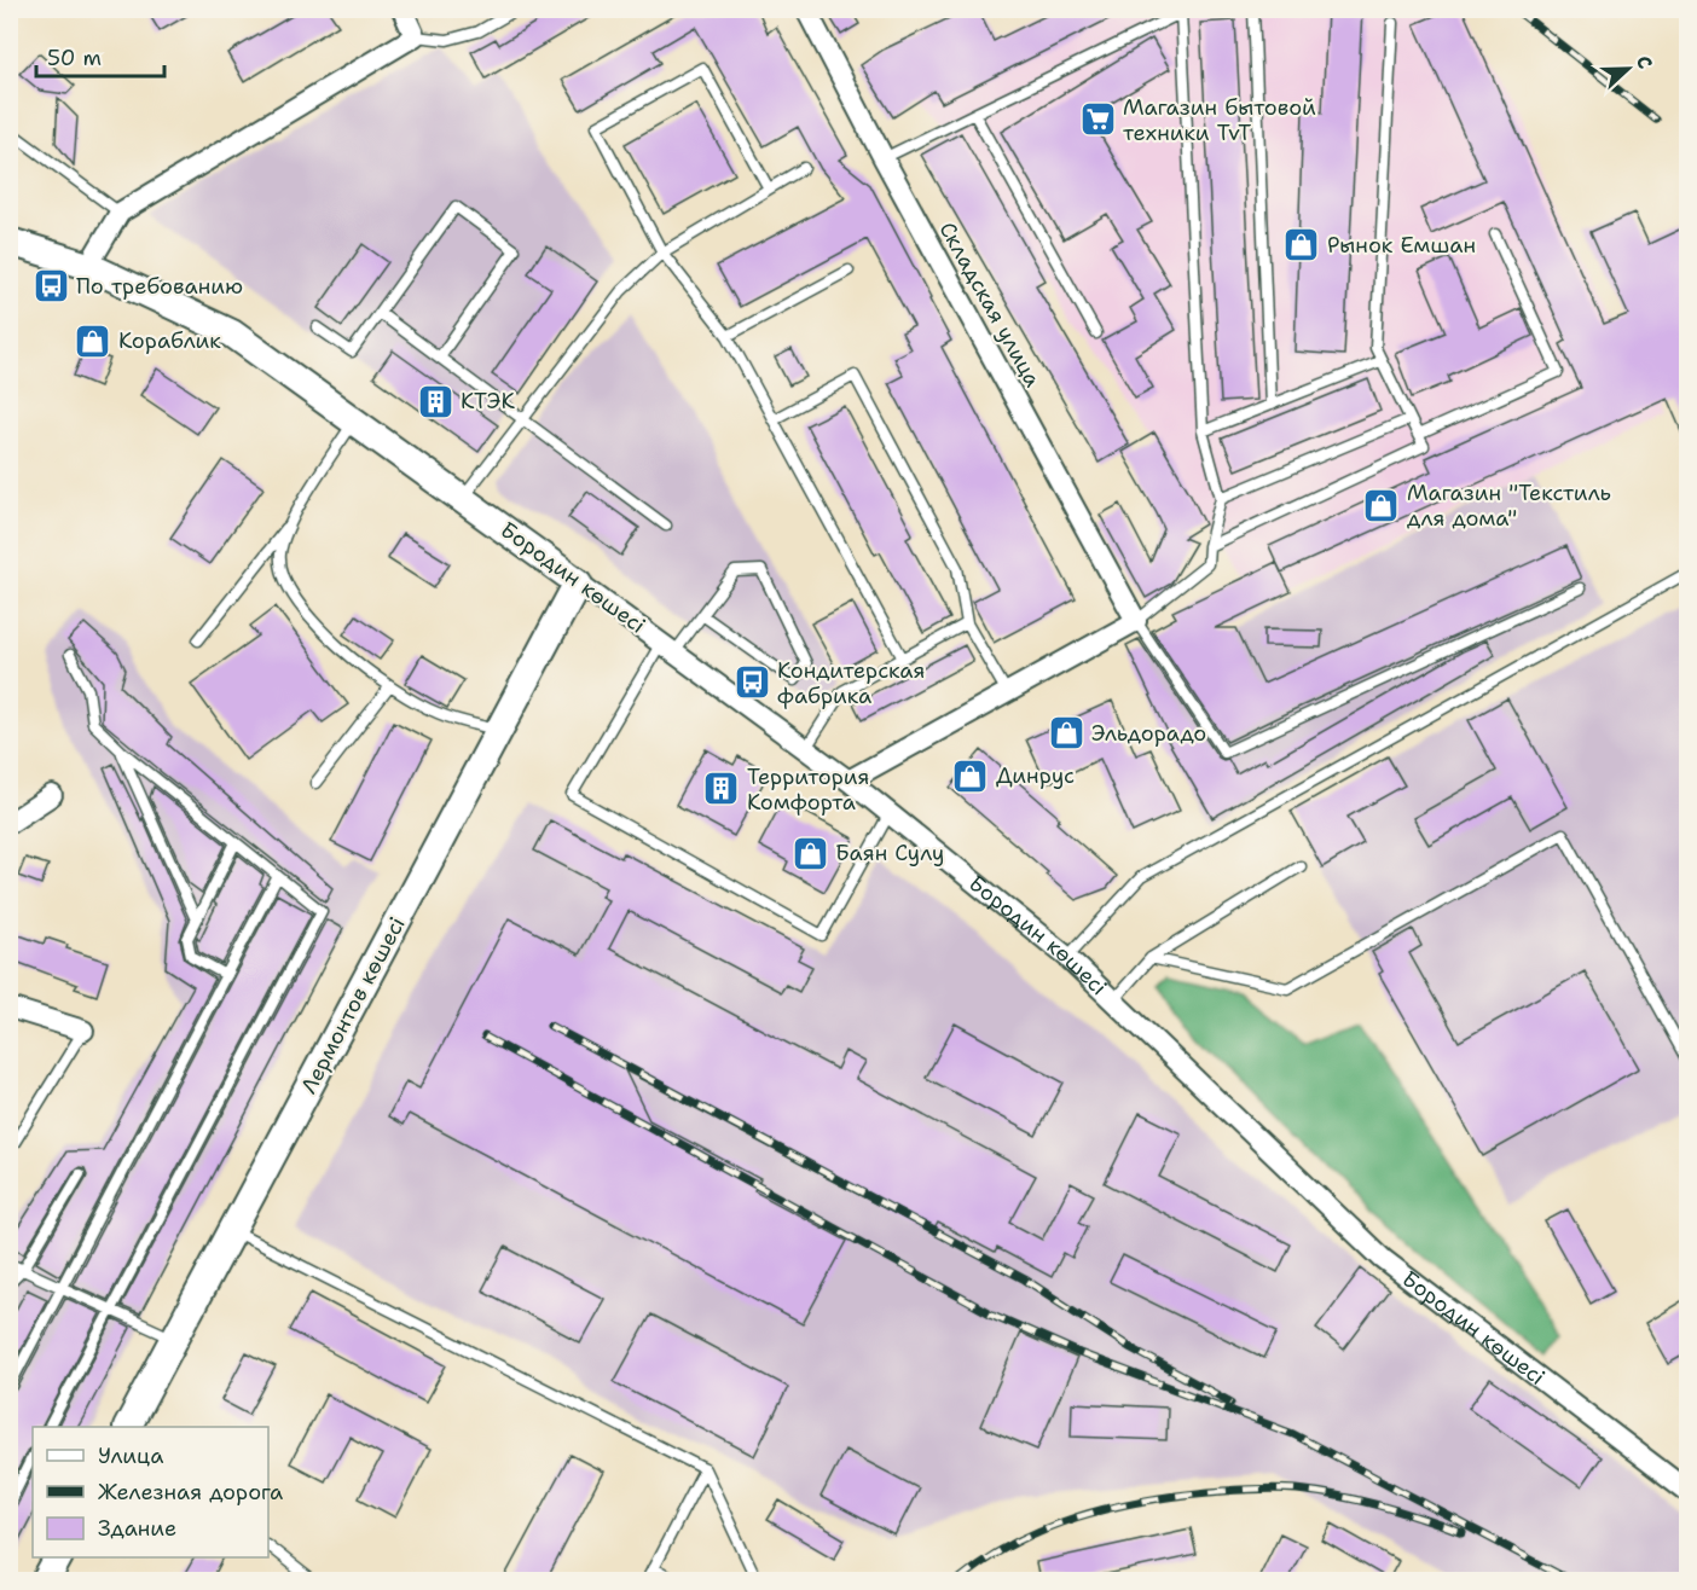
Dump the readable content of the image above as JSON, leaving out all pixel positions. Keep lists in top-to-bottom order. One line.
{"streets":{"street":["Складская улица","Бородин көшесі","Лермонтов көшесі"]},"crossings":[["Бородин көшесі","Лермонтов көшесі"]],"places":{"supermarket":["Магазин бытовой техники TvT"],"shop":["Рынок Емшан","Кораблик","Магазин \"Текстиль для дома\"","Эльдорадо","Динрус","Баян Сулу"],"bus stop":["По требованию","Кондитерская фабрика"],"building":["КТЭК","Территория Комфорта"]},"legend":["Улица","Железная дорога","Здание"],"scale_bar":"50 m","north":"right"}
